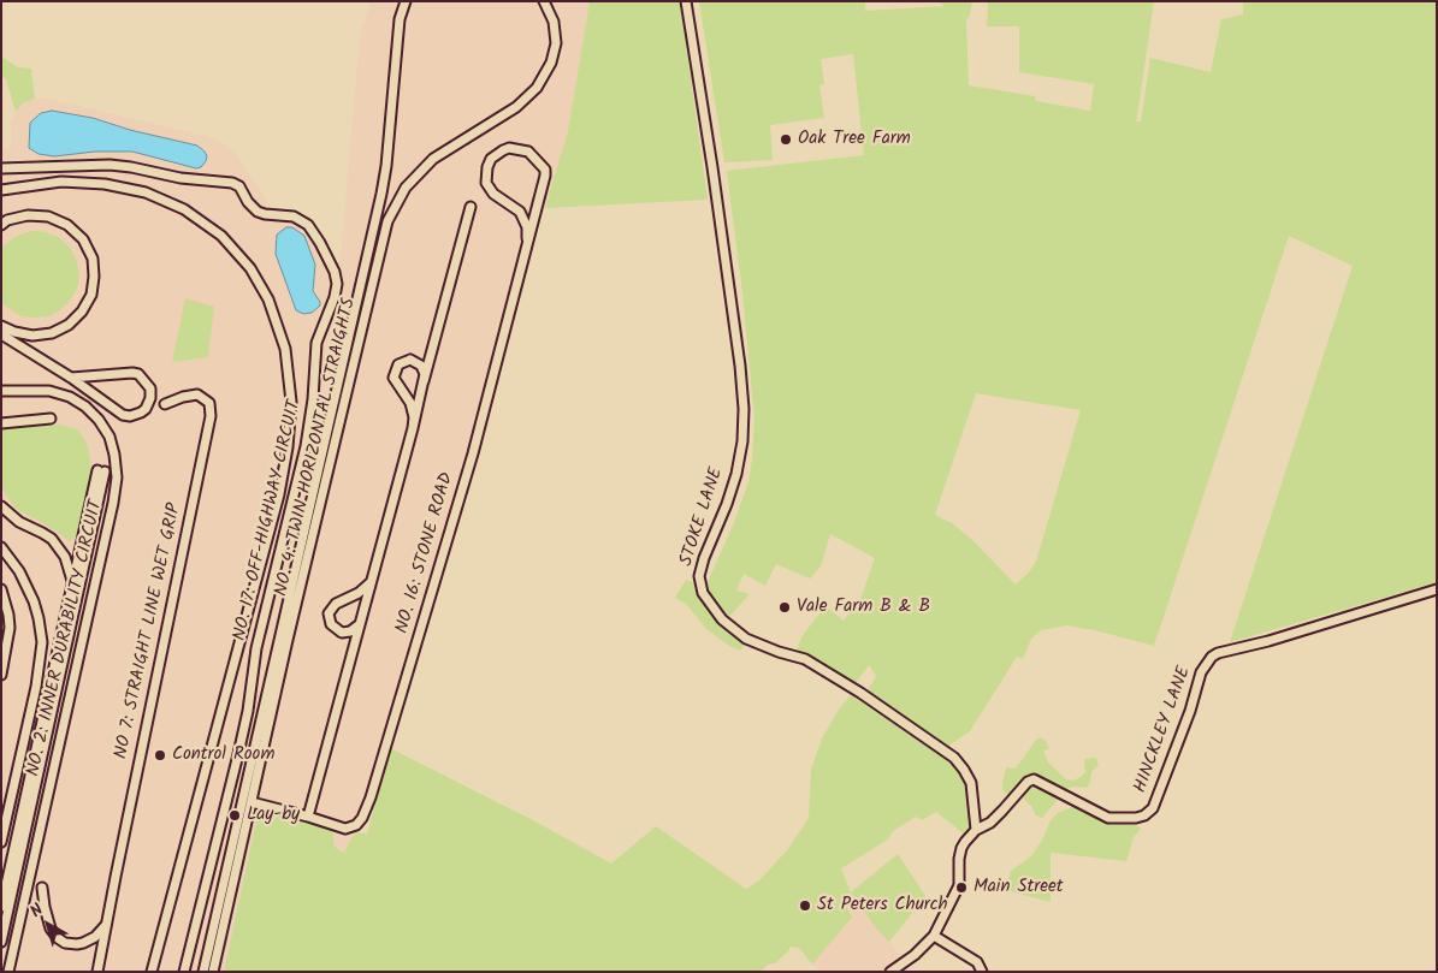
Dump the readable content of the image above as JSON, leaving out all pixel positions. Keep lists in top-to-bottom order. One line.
{"streets":{"street":["NO. 4: TWIN HORIZONTAL STRAIGHTS","STOKE LANE","NO. 17: OFF-HIGHWAY CIRCUIT","NO. 16: STONE ROAD","NO 7: STRAIGHT LINE WET GRIP","NO. 2: INNER DURABILITY CIRCUIT","HINCKLEY LANE"]},"crossings":[["STOKE LANE","HINCKLEY LANE"]],"places":["Oak Tree Farm","Vale Farm B & B","Control Room","Lay-by","Main Street","St Peters Church"],"north":"top left"}
